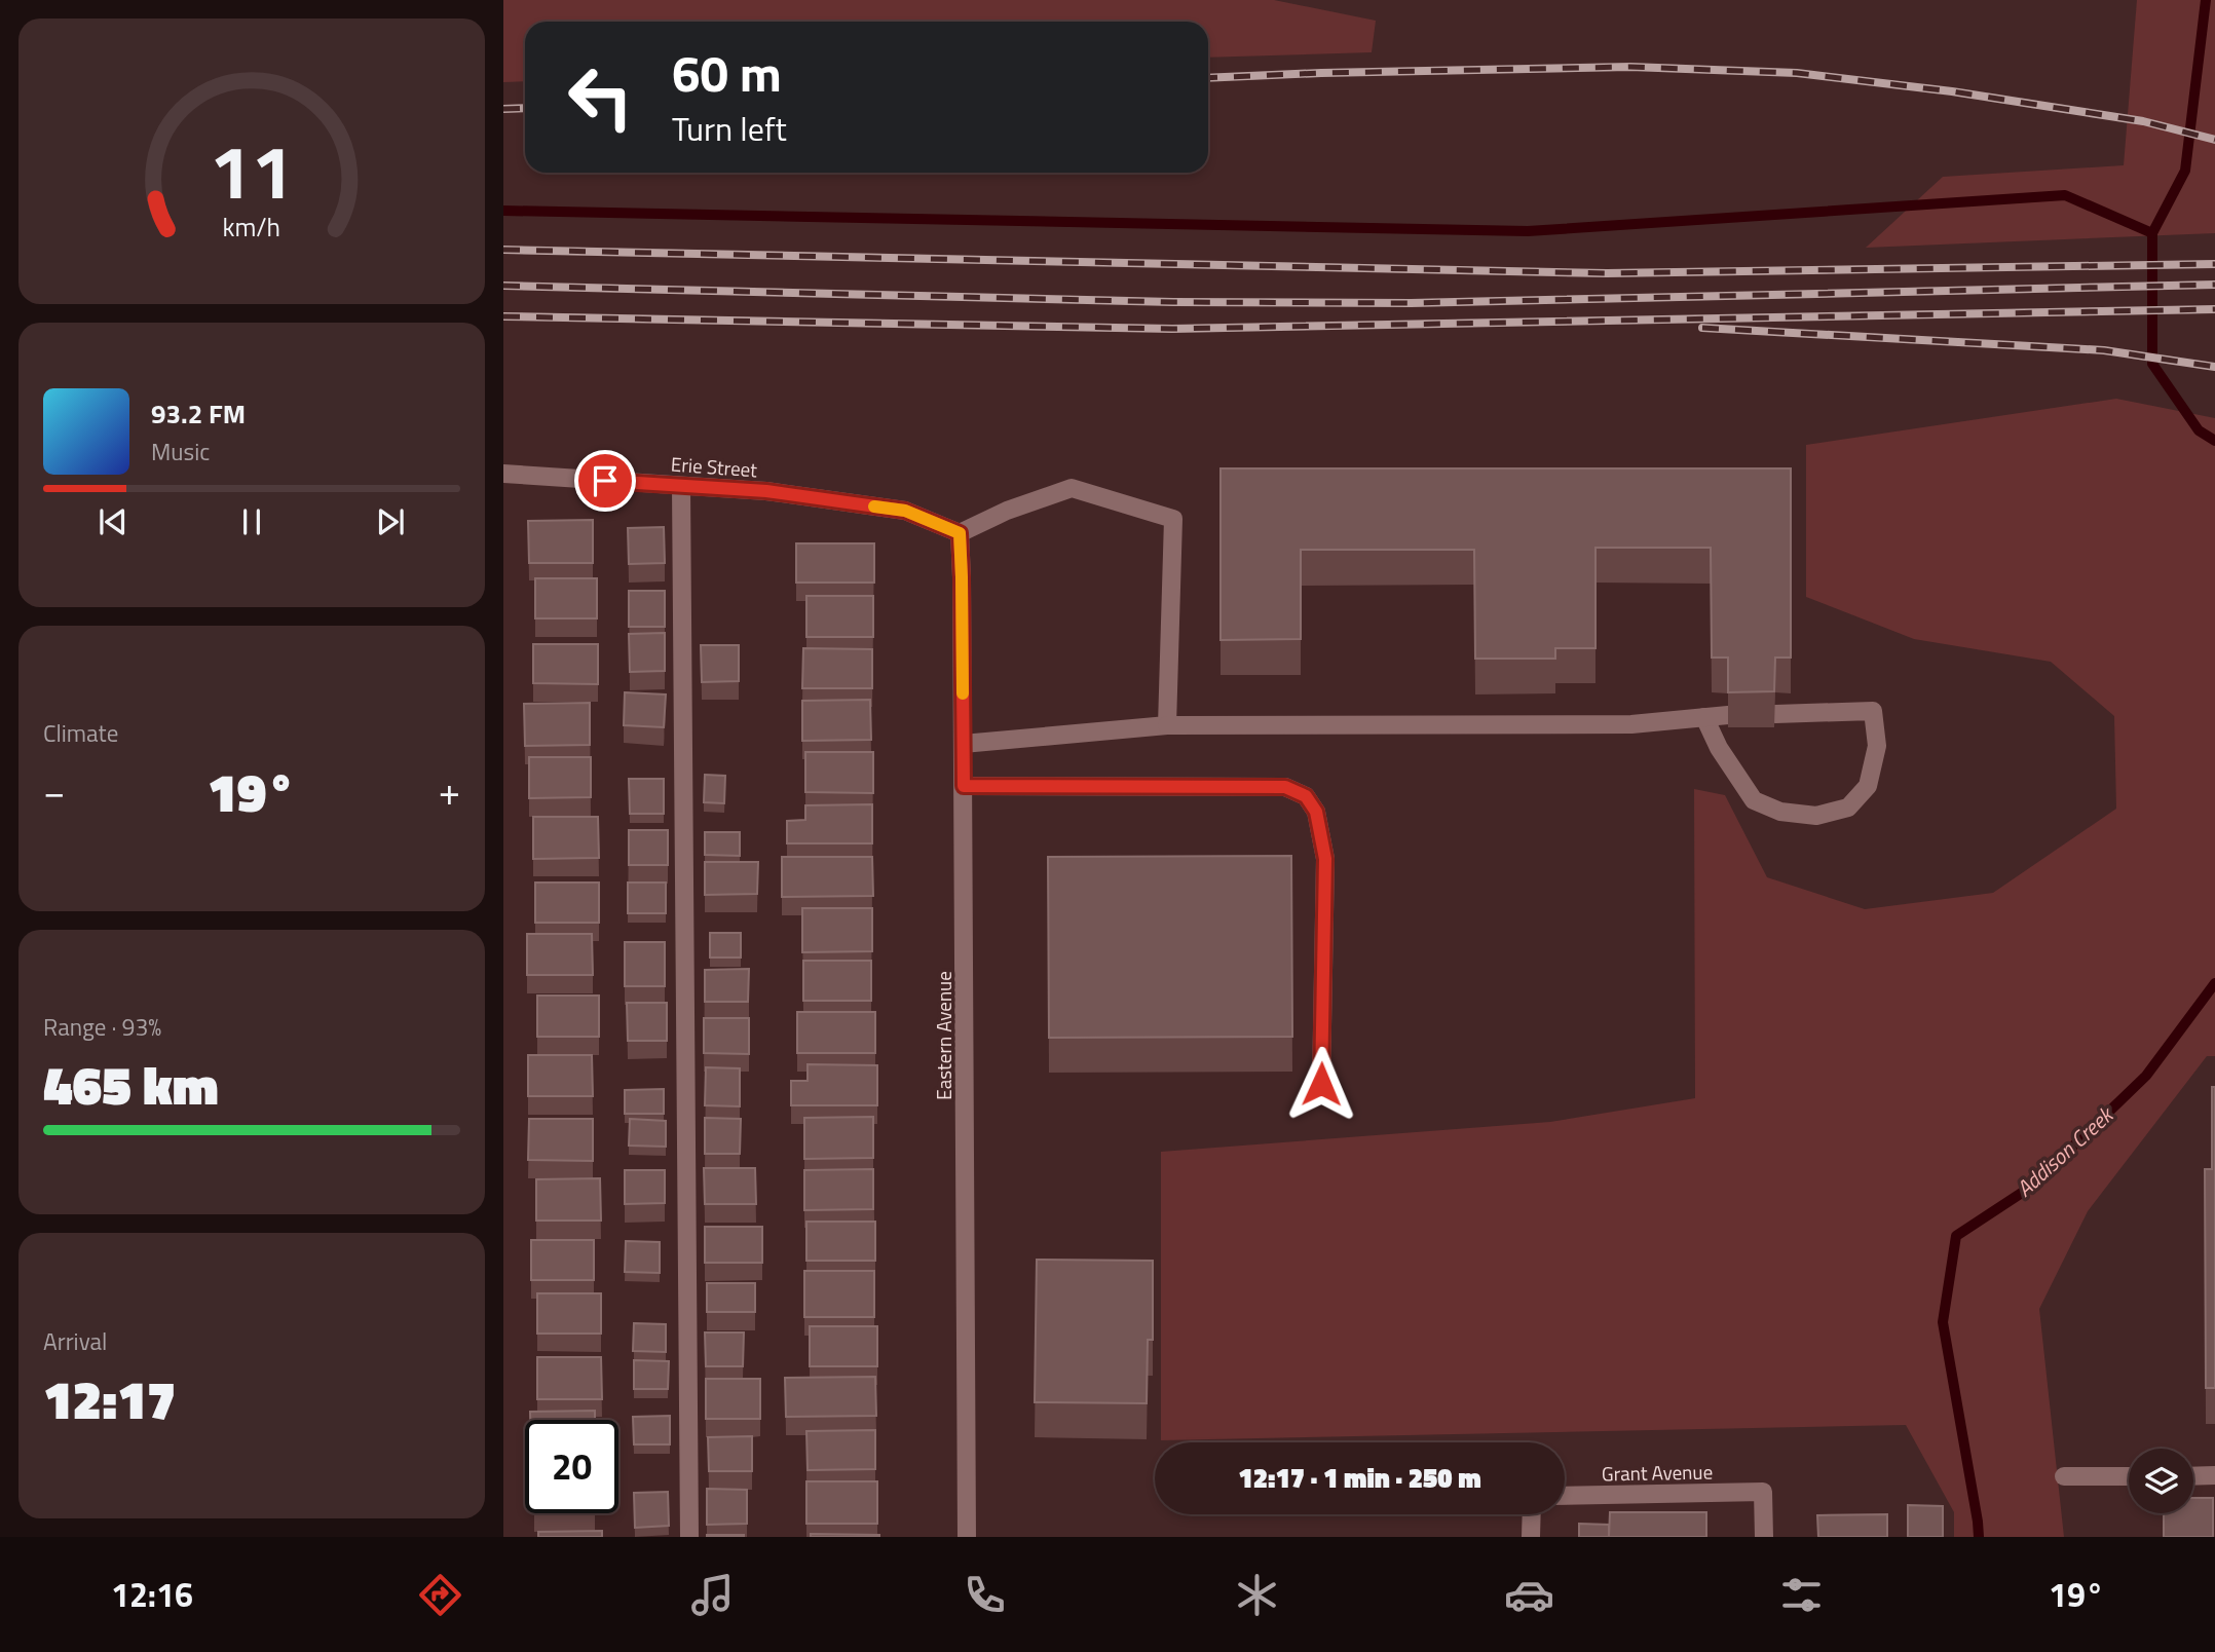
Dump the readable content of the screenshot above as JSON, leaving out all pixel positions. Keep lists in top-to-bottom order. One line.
{"streets":{"street":["Erie Street","Eastern Avenue","Grant Avenue"]},"crossings":[["Erie Street","Eastern Avenue"]],"water":["Addison Creek"],"page":{"turn":["60 m","Turn left"],"song":["93.2 FM","Music"],"tile":["Climate",["Range · 93%","465 km"],["Arrival","12:17"]],"heat":["−","19°","+"],"limit":"20","trip":"12:17 · 1 min · 250 m","tabs":["12:16","19°"],"gauge":["11","km/h"]}}
